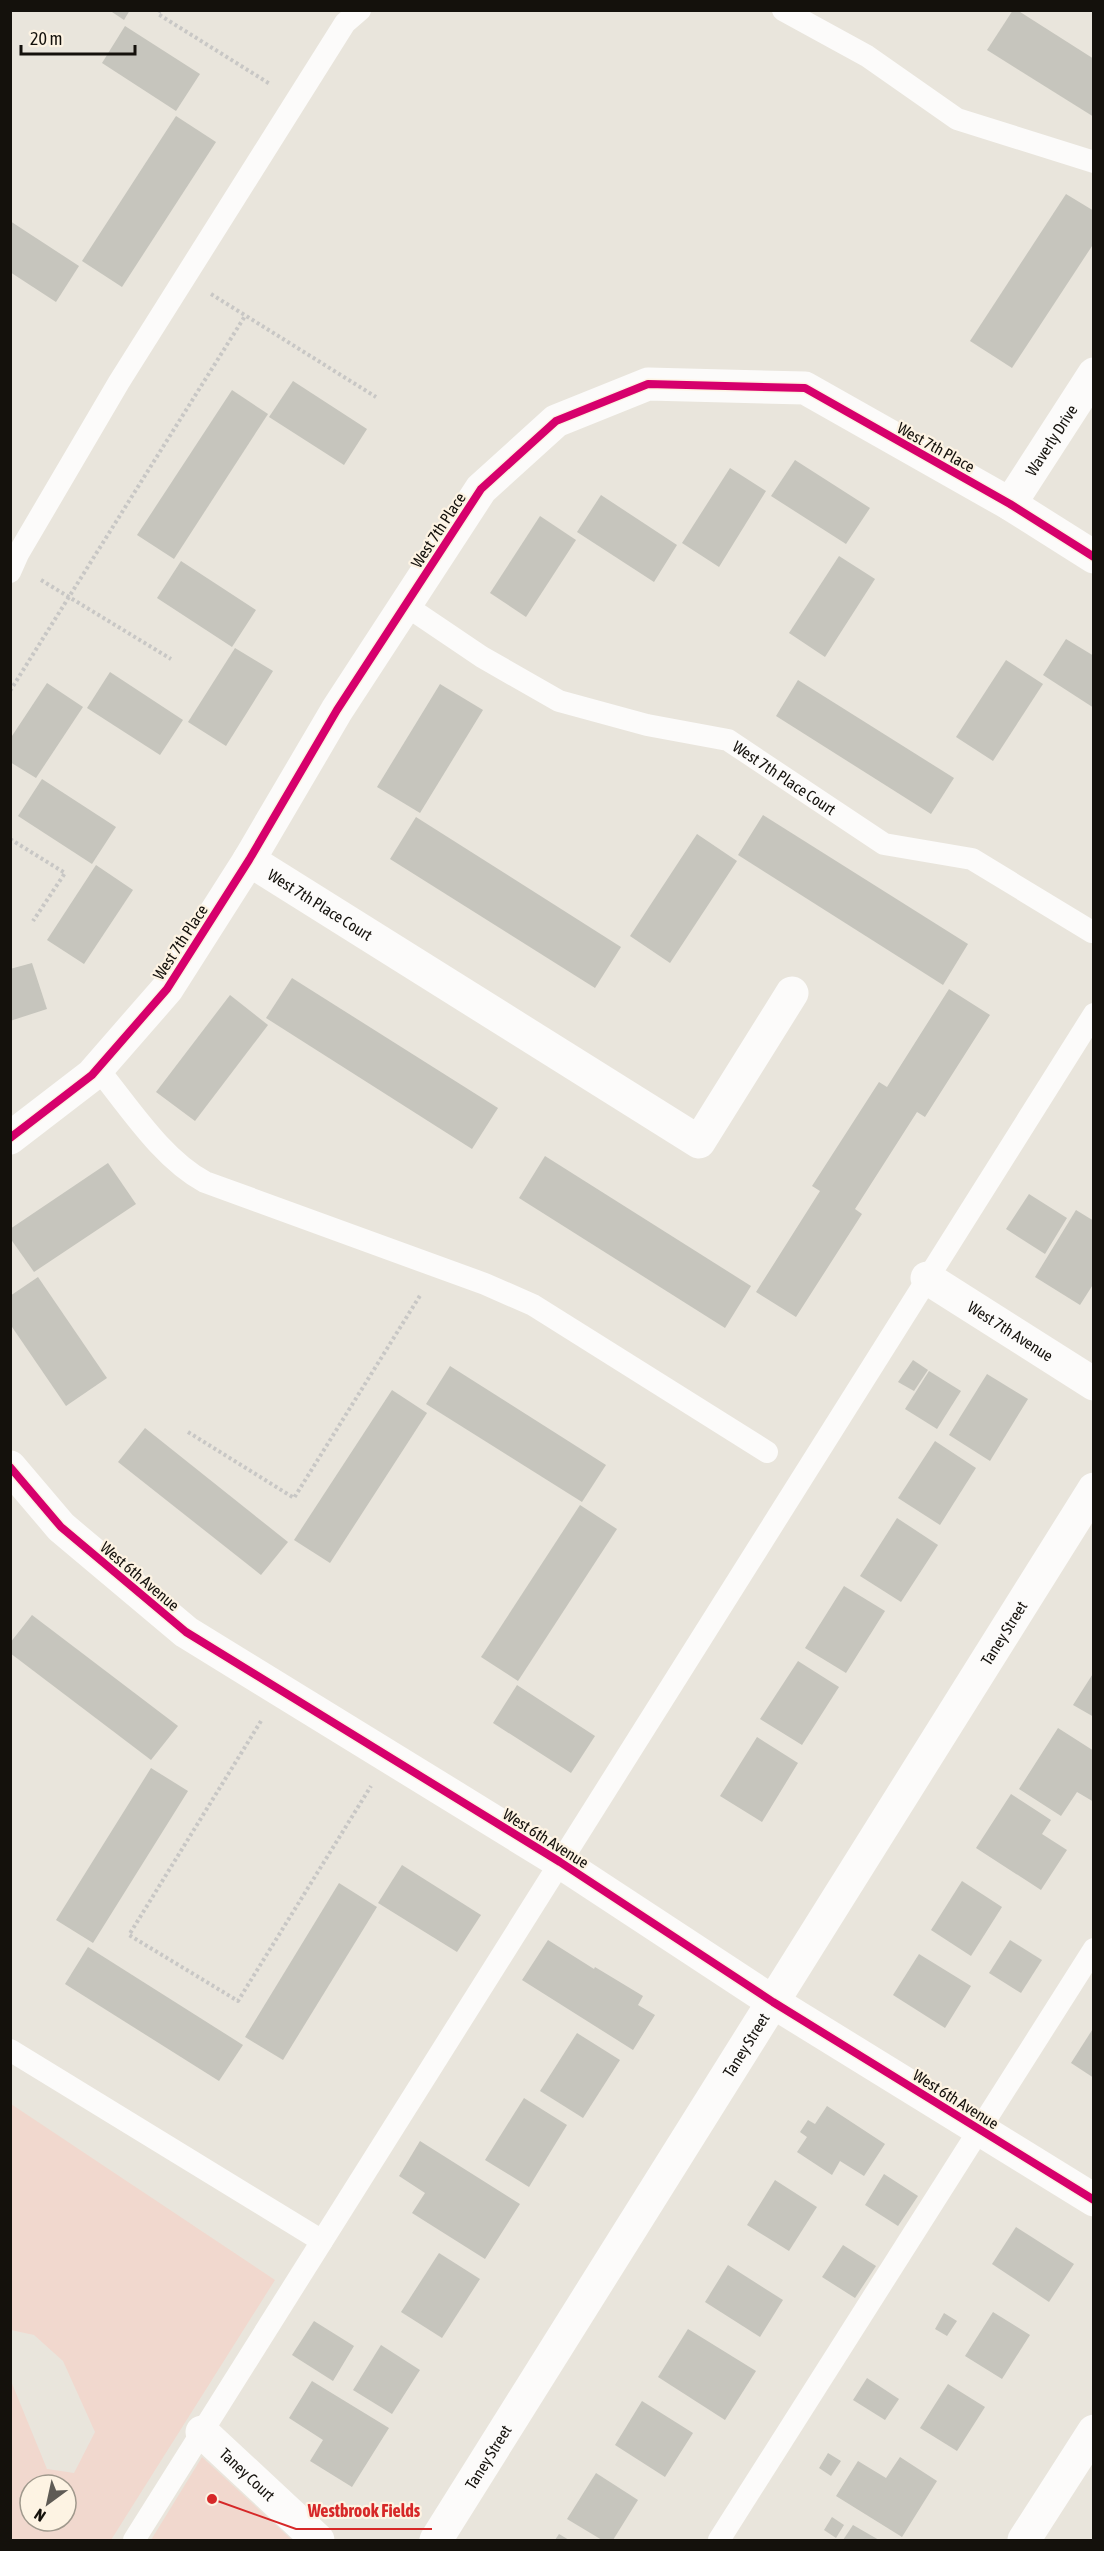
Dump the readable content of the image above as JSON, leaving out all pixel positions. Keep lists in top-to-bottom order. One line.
{"streets":{"street":["Waverly Drive","West 7th Place","West 7th Place Court","West 7th Avenue","West 6th Avenue","Taney Street","Taney Court"]},"crossings":[["Waverly Drive","West 7th Place"],["West 7th Place","West 7th Place Court"],["West 6th Avenue","Taney Street"]],"places":["Westbrook Fields"],"scale_bar":"20 m","north":"bottom left"}
